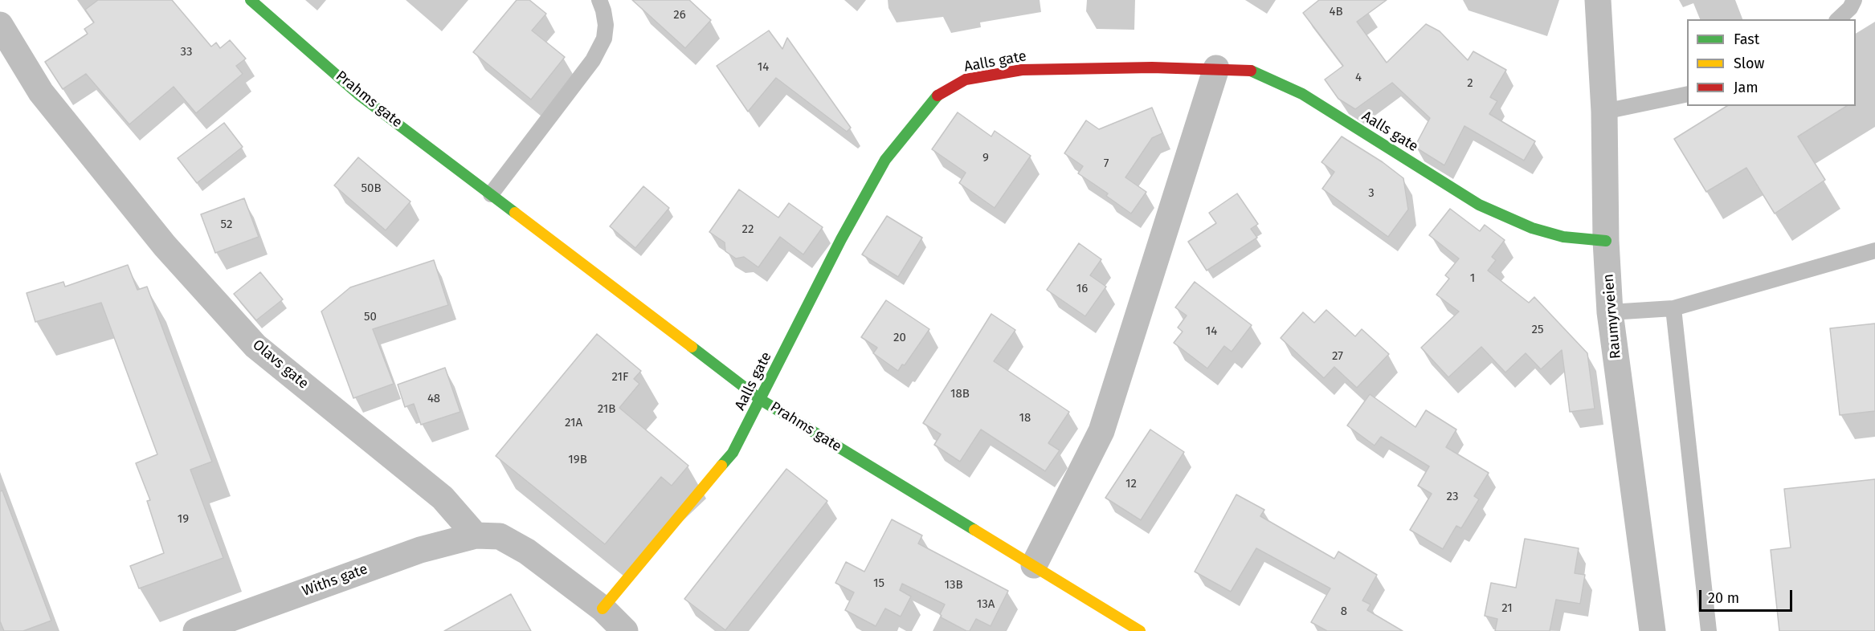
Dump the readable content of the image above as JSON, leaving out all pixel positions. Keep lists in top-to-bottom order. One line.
{"streets":{"street":["Aalls gate","Prahms gate","Raumyrveien","Olavs gate","Withs gate"]},"crossings":[["Aalls gate","Prahms gate"],["Aalls gate","Raumyrveien"],["Olavs gate","Withs gate"]],"house_numbers":["4B","26","33","14","4","2","9","7","50B","3","52","22","1","16","50","25","14","20","27","21F","18B","48","21B","18","21A","19B","12","23","19","15","13B","13A","21","8"],"legend":["Fast","Slow","Jam"],"scale_bar":"20 m"}
